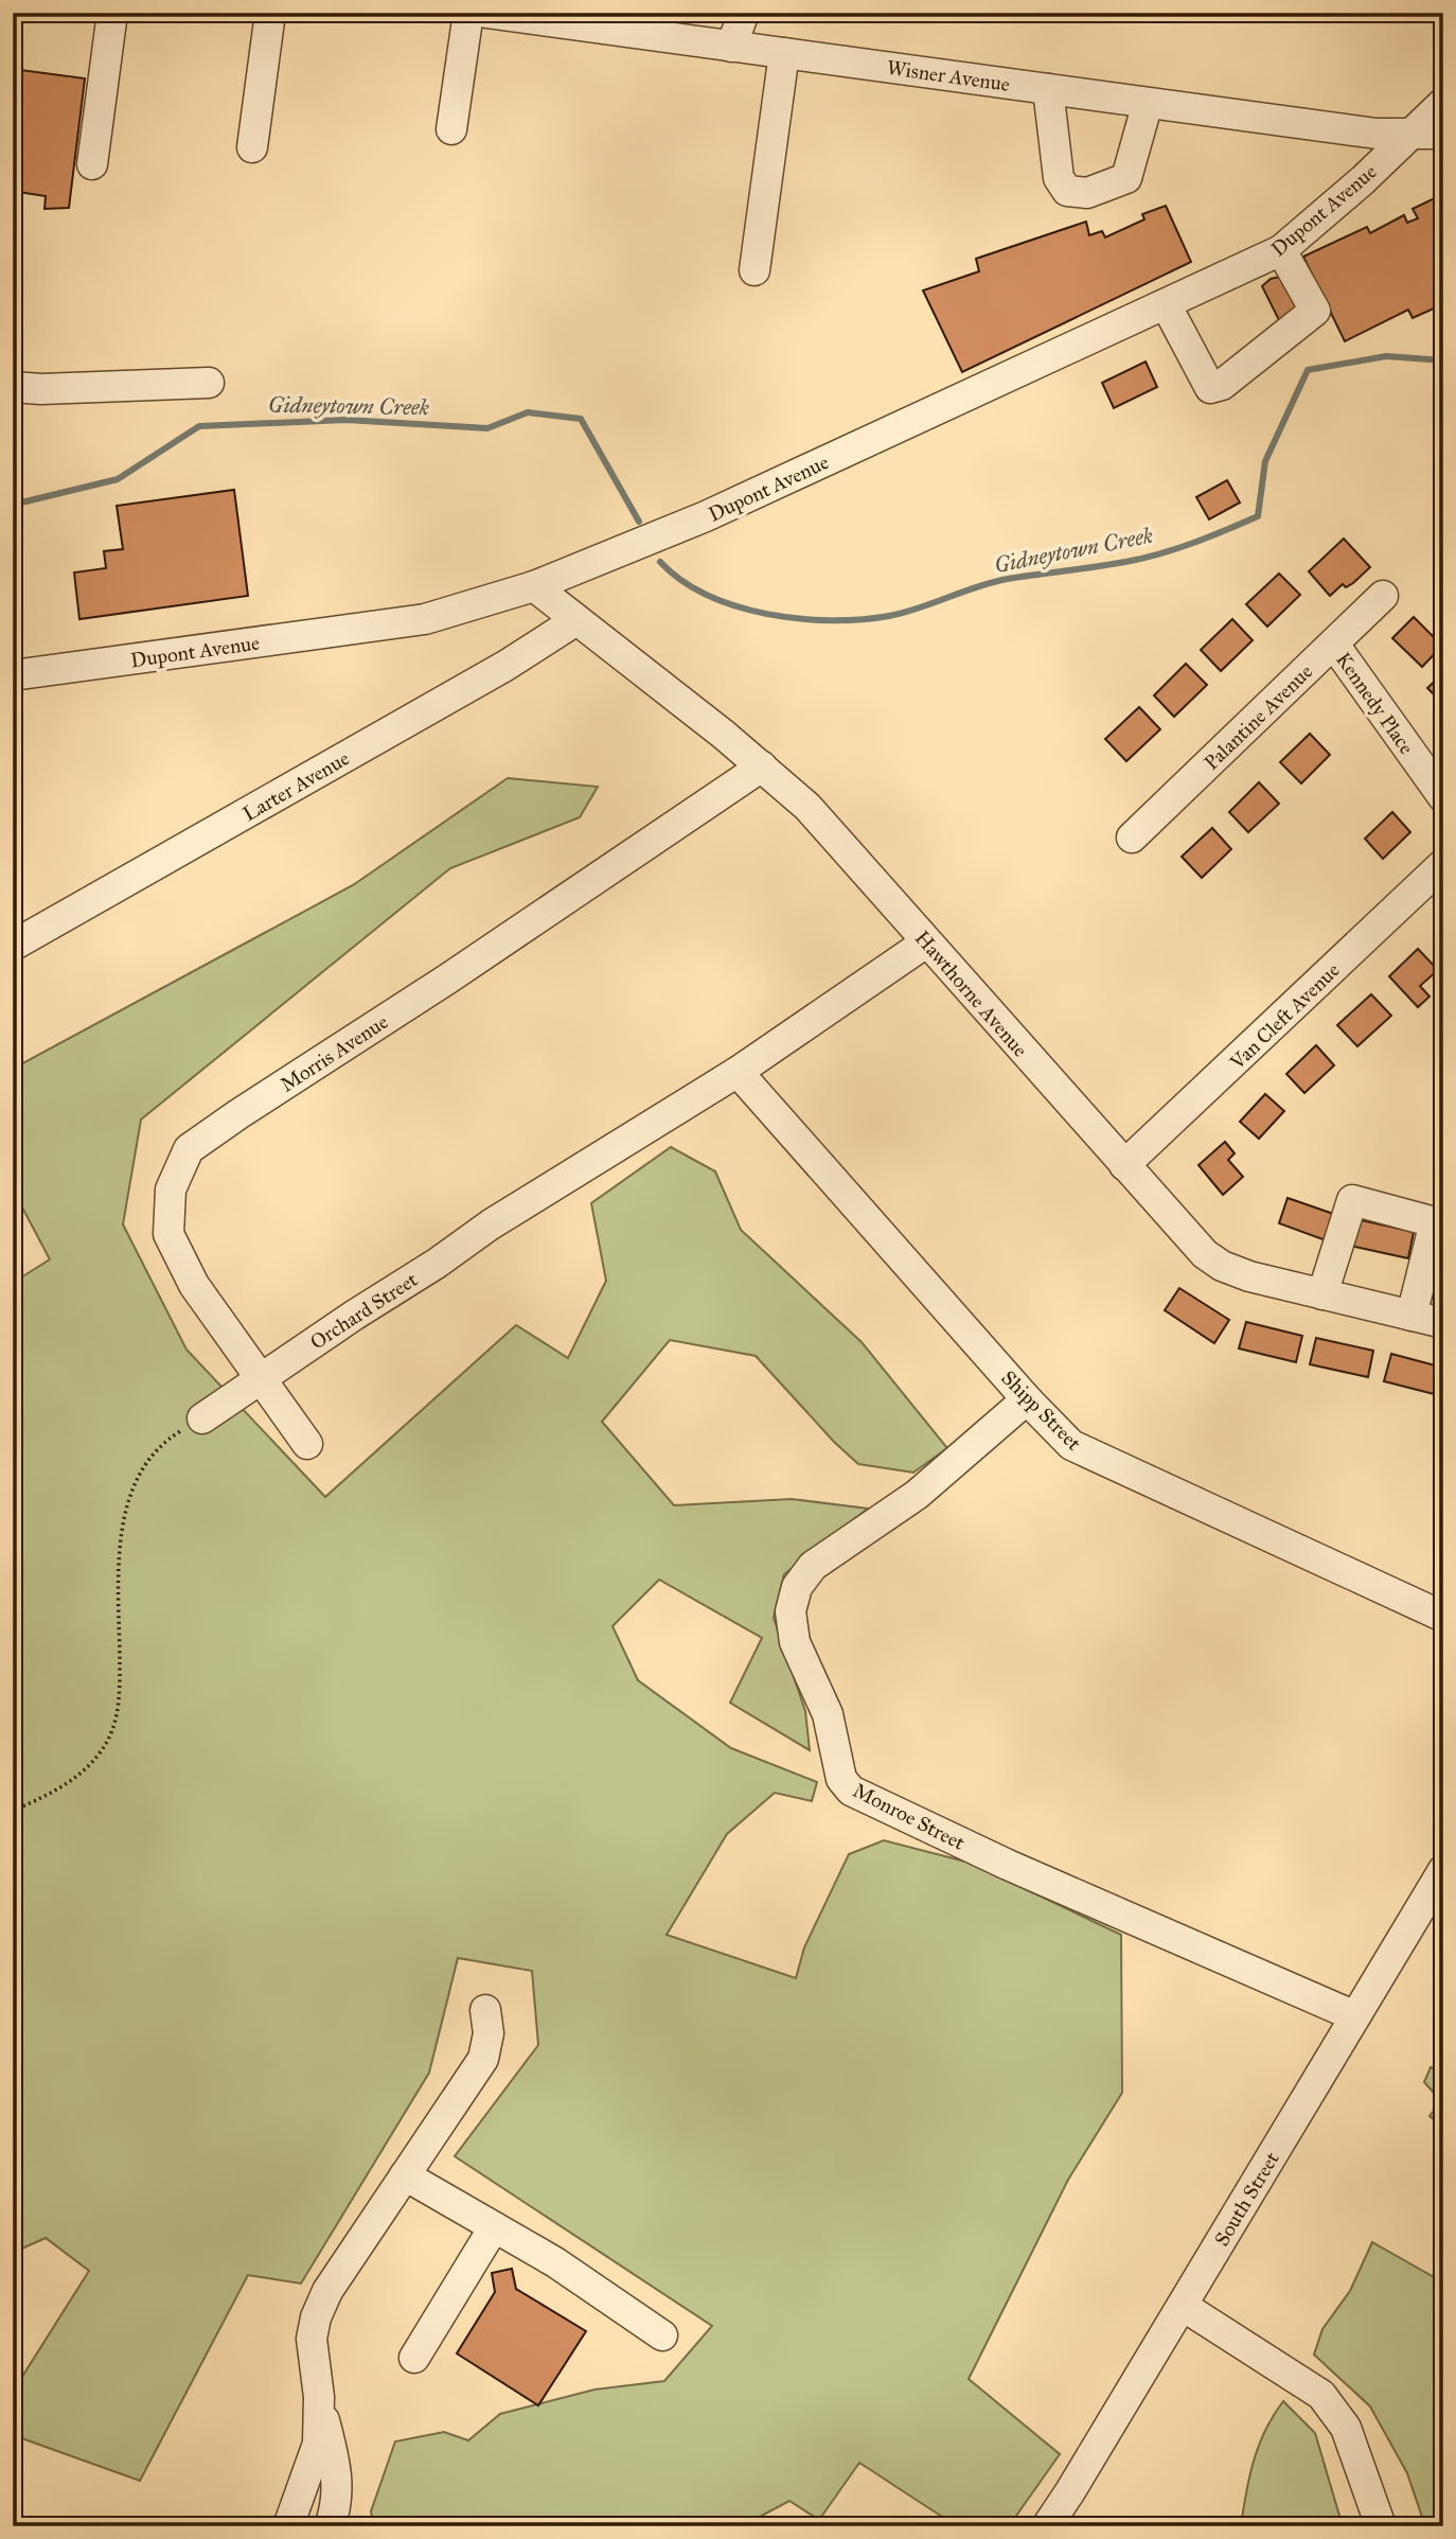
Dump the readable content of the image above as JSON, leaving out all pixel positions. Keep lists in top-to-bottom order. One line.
{"streets":{"street":["Wisner Avenue","Dupont Avenue","Kennedy Place","Palantine Avenue","Larter Avenue","Hawthorne Avenue","Van Cleft Avenue","Morris Avenue","Orchard Street","Shipp Street","Monroe Street","South Street"]},"crossings":[["Wisner Avenue","Dupont Avenue"],["Dupont Avenue","Hawthorne Avenue"],["Kennedy Place","Palantine Avenue"],["Larter Avenue","Hawthorne Avenue"],["Hawthorne Avenue","Van Cleft Avenue"],["Hawthorne Avenue","Morris Avenue"],["Hawthorne Avenue","Orchard Street"],["Morris Avenue","Orchard Street"],["Orchard Street","Shipp Street"],["Shipp Street","Monroe Street"],["Monroe Street","South Street"]],"water":["Gidneytown Creek"]}
